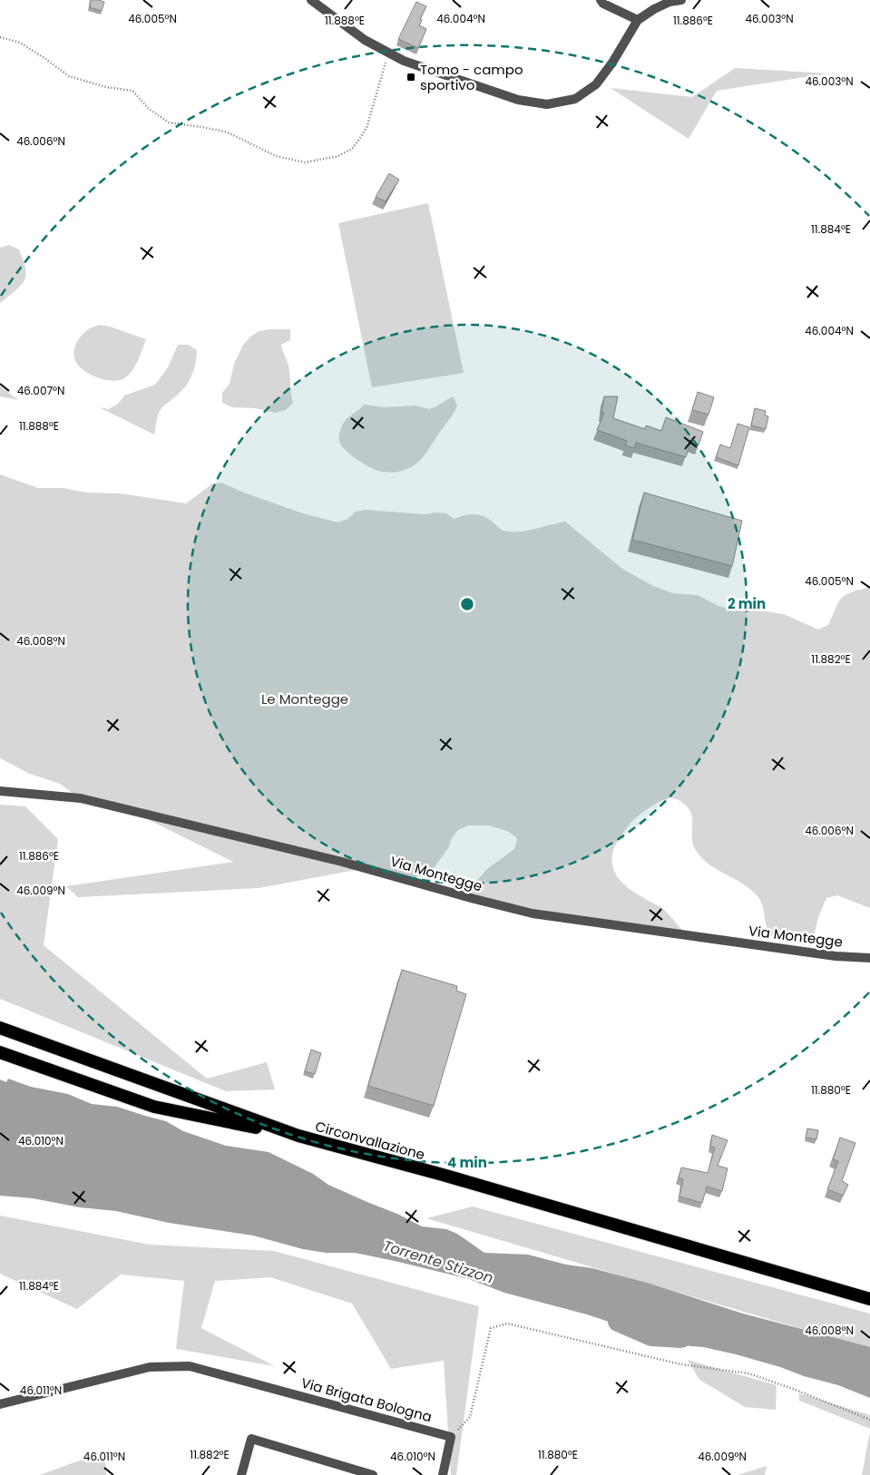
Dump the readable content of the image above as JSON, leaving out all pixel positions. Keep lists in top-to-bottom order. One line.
{"streets":{"highway":["Circonvallazione"],"street":["Via Montegge","Via Brigata Bologna"]},"water":["Torrente Stizzon"],"parks":["Le Montegge"],"places":{"transit":["Tomo - campo sportivo"]},"coordinates":["46.005°N","46.004°N","46.003°N","11.888°E","11.886°E","46.006°N","11.884°E","46.007°N","46.008°N","11.882°E","46.009°N","11.880°E","46.010°N","46.011°N"],"rings":["2 min","4 min"]}
